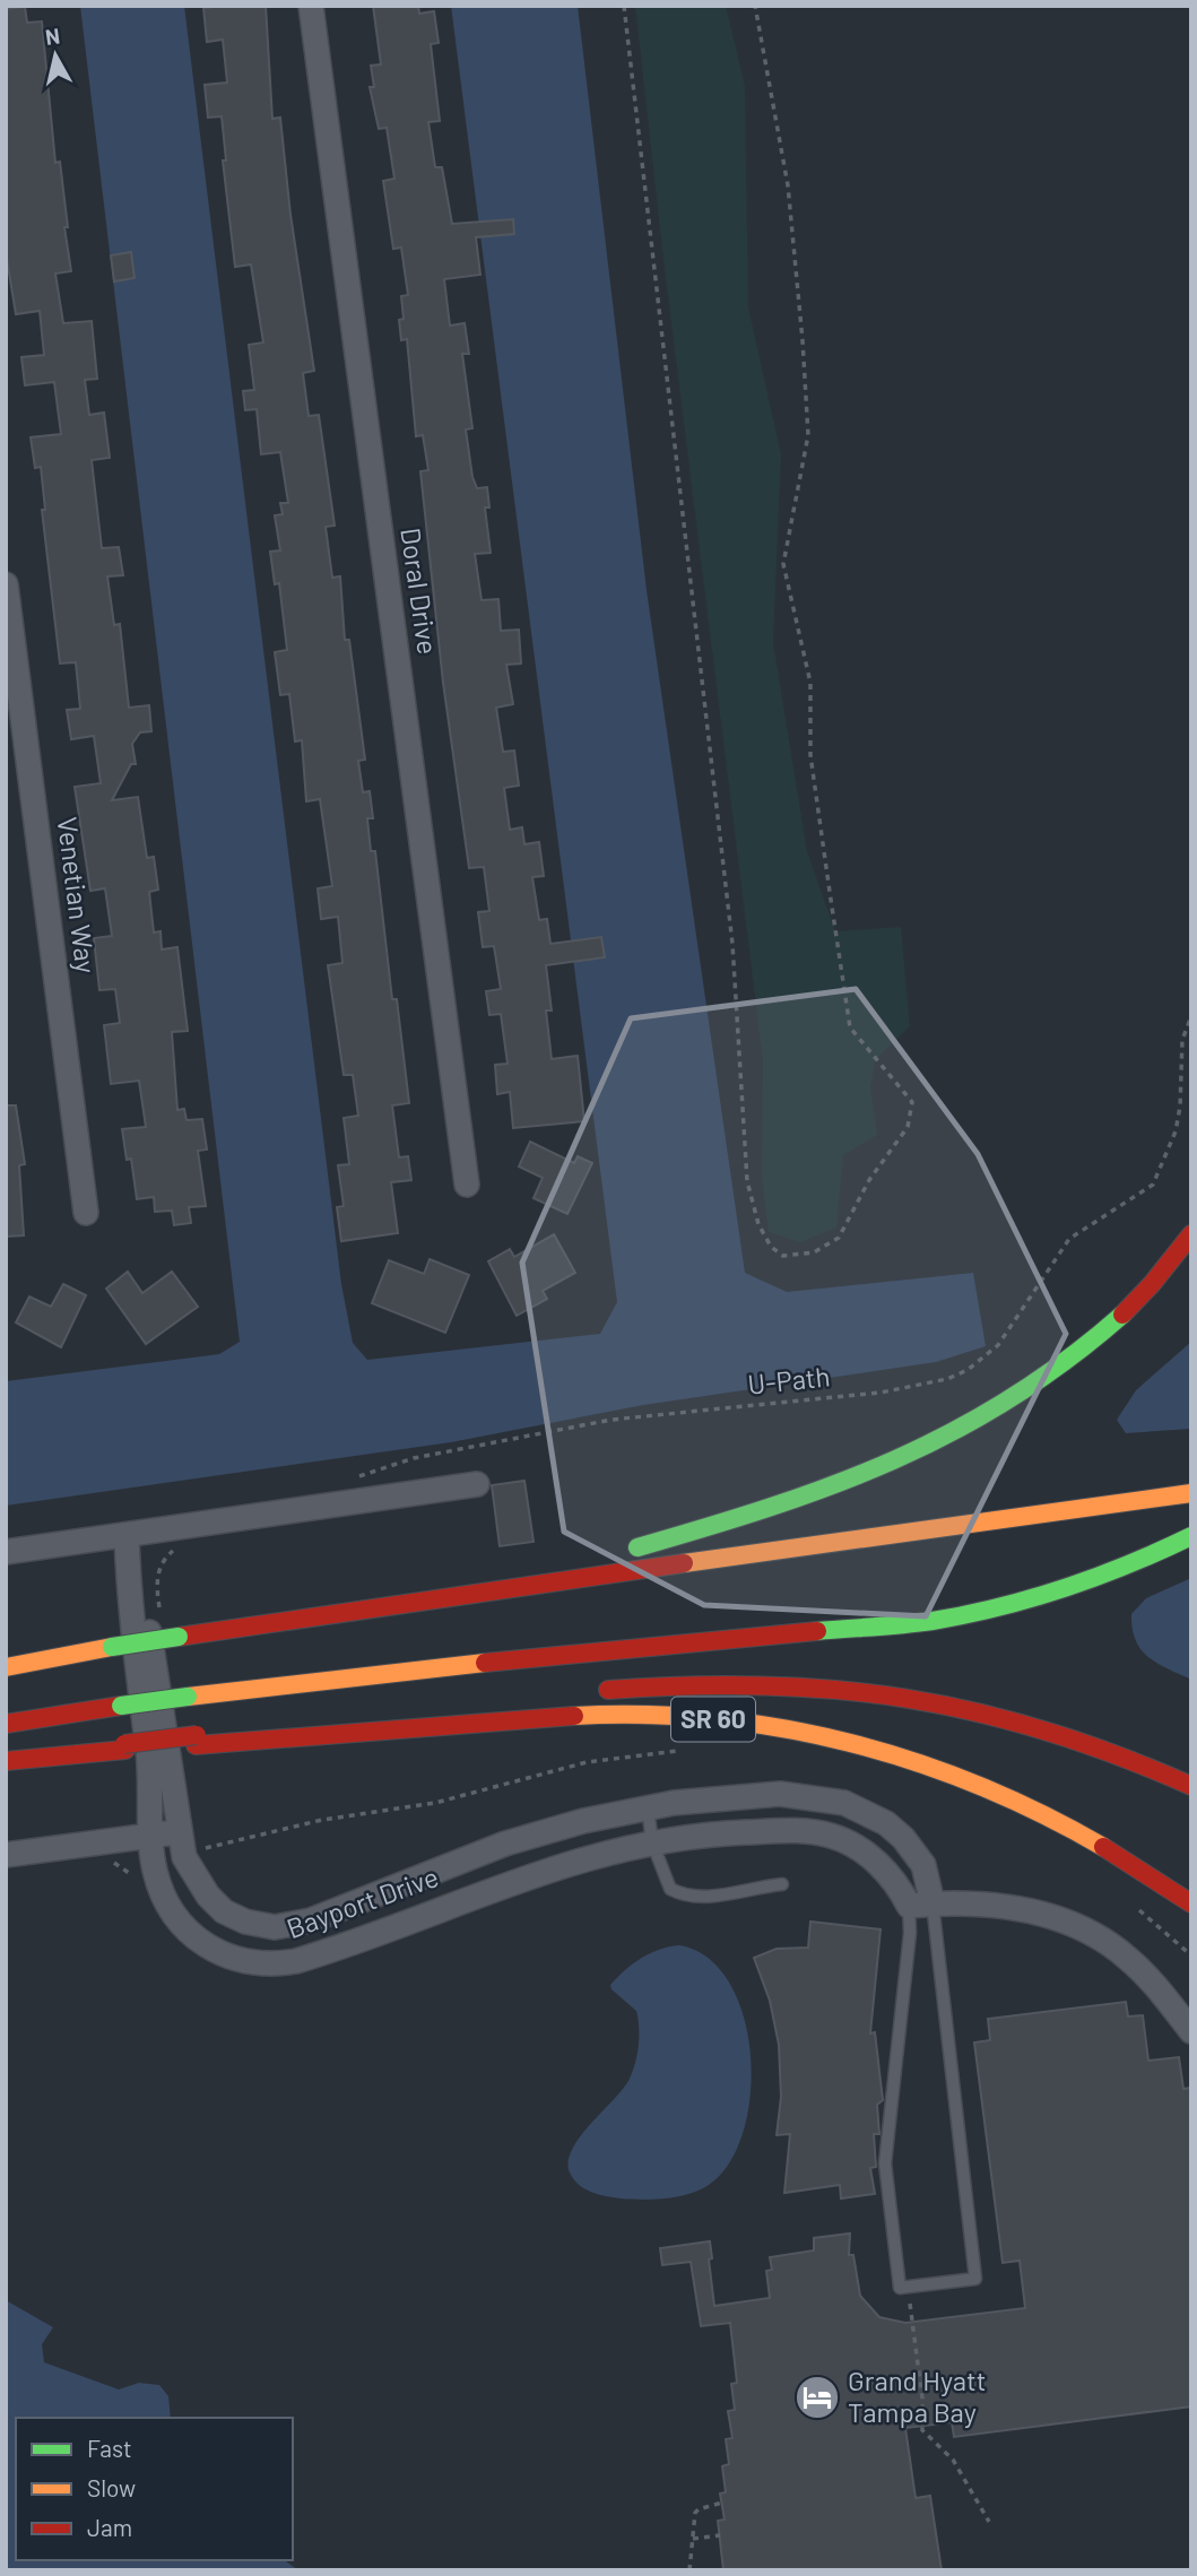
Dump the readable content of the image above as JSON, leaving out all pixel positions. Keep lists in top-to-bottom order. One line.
{"streets":{"highway":["SR 60"],"street":["Doral Drive","Venetian Way","Bayport Drive"],"path":["U-Path"]},"places":{"hotel":["Grand Hyatt Tampa Bay"]},"legend":["Fast","Slow","Jam"],"north":"top"}
